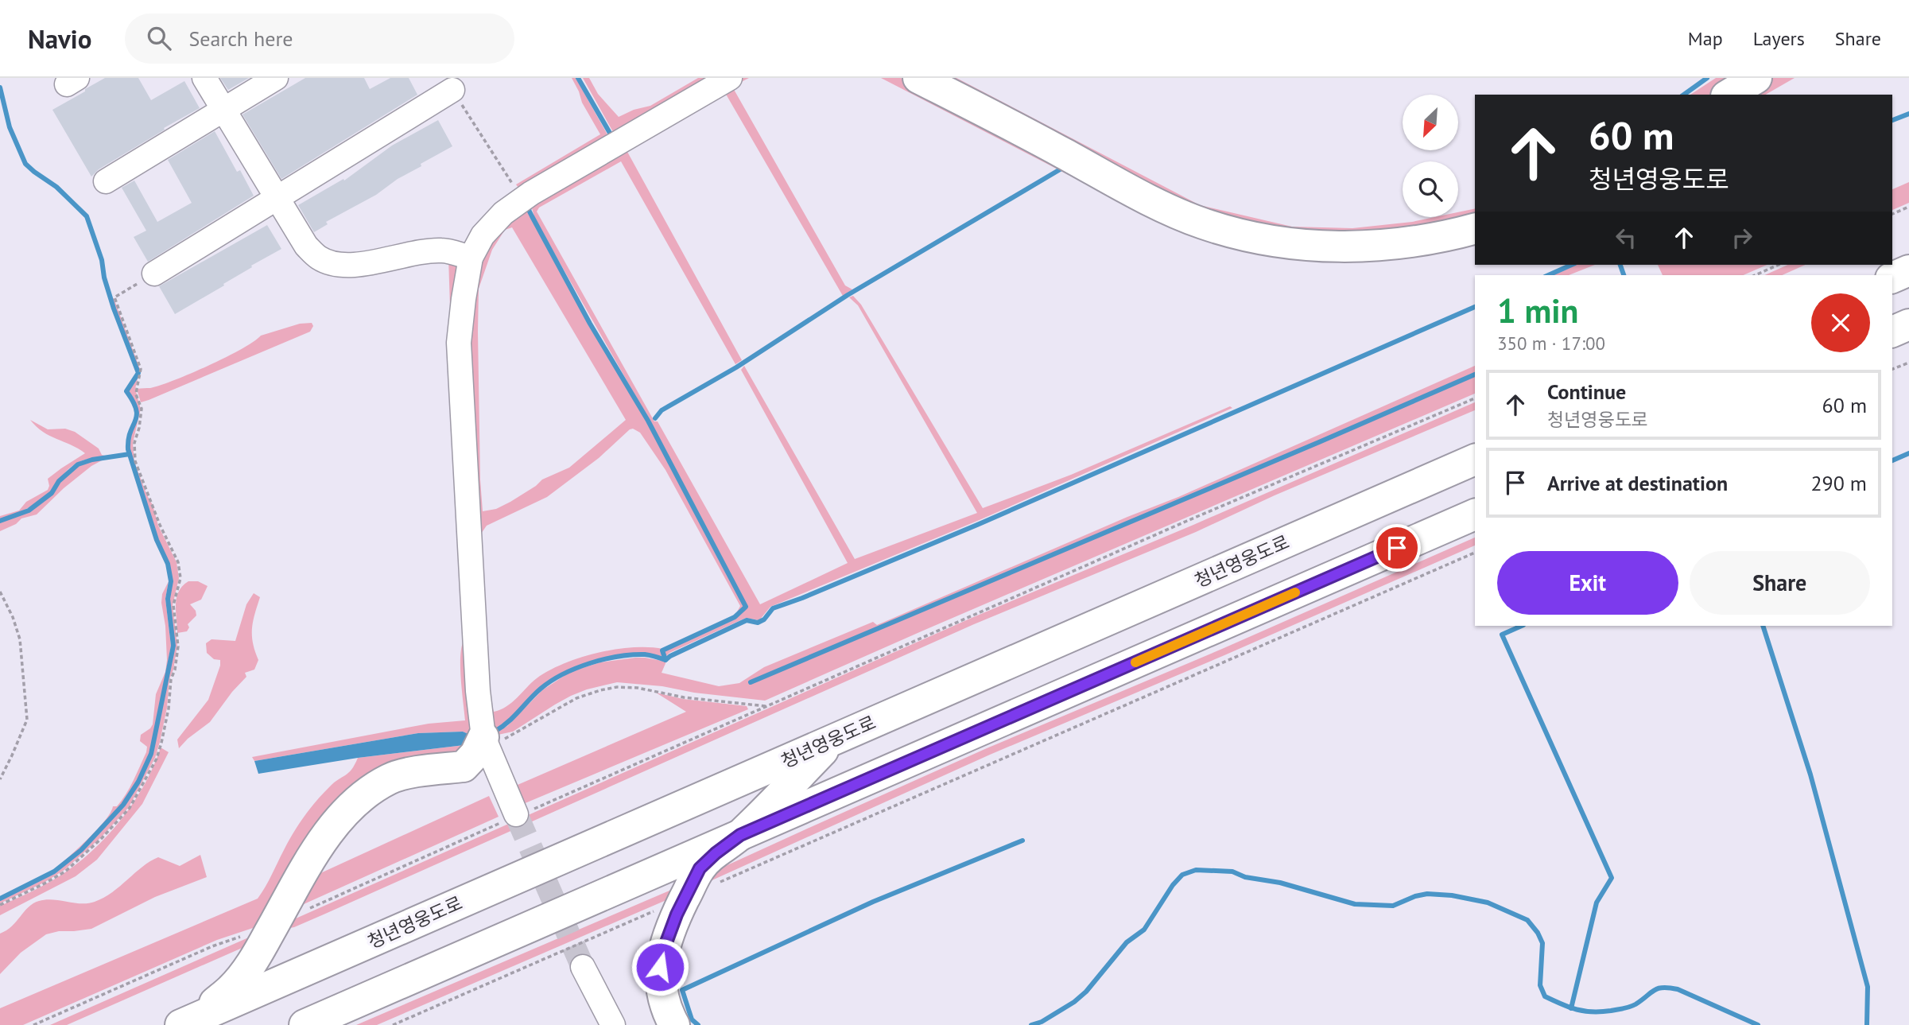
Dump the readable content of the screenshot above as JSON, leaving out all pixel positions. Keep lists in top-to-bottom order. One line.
{"streets":{"main road":["청년영웅도로"]},"north":"bottom left","page":{"header":"Navio","search":"Search here","nav":["Map","Layers","Share"],"turn":["60 m","청년영웅도로"],"heading":["1 min","350 m · 17:00"],"list":[{"name":"Continue","note":"청년영웅도로","value":"60 m"},{"name":"Arrive at destination","value":"290 m"}],"buttons":["Exit","Share"]}}
